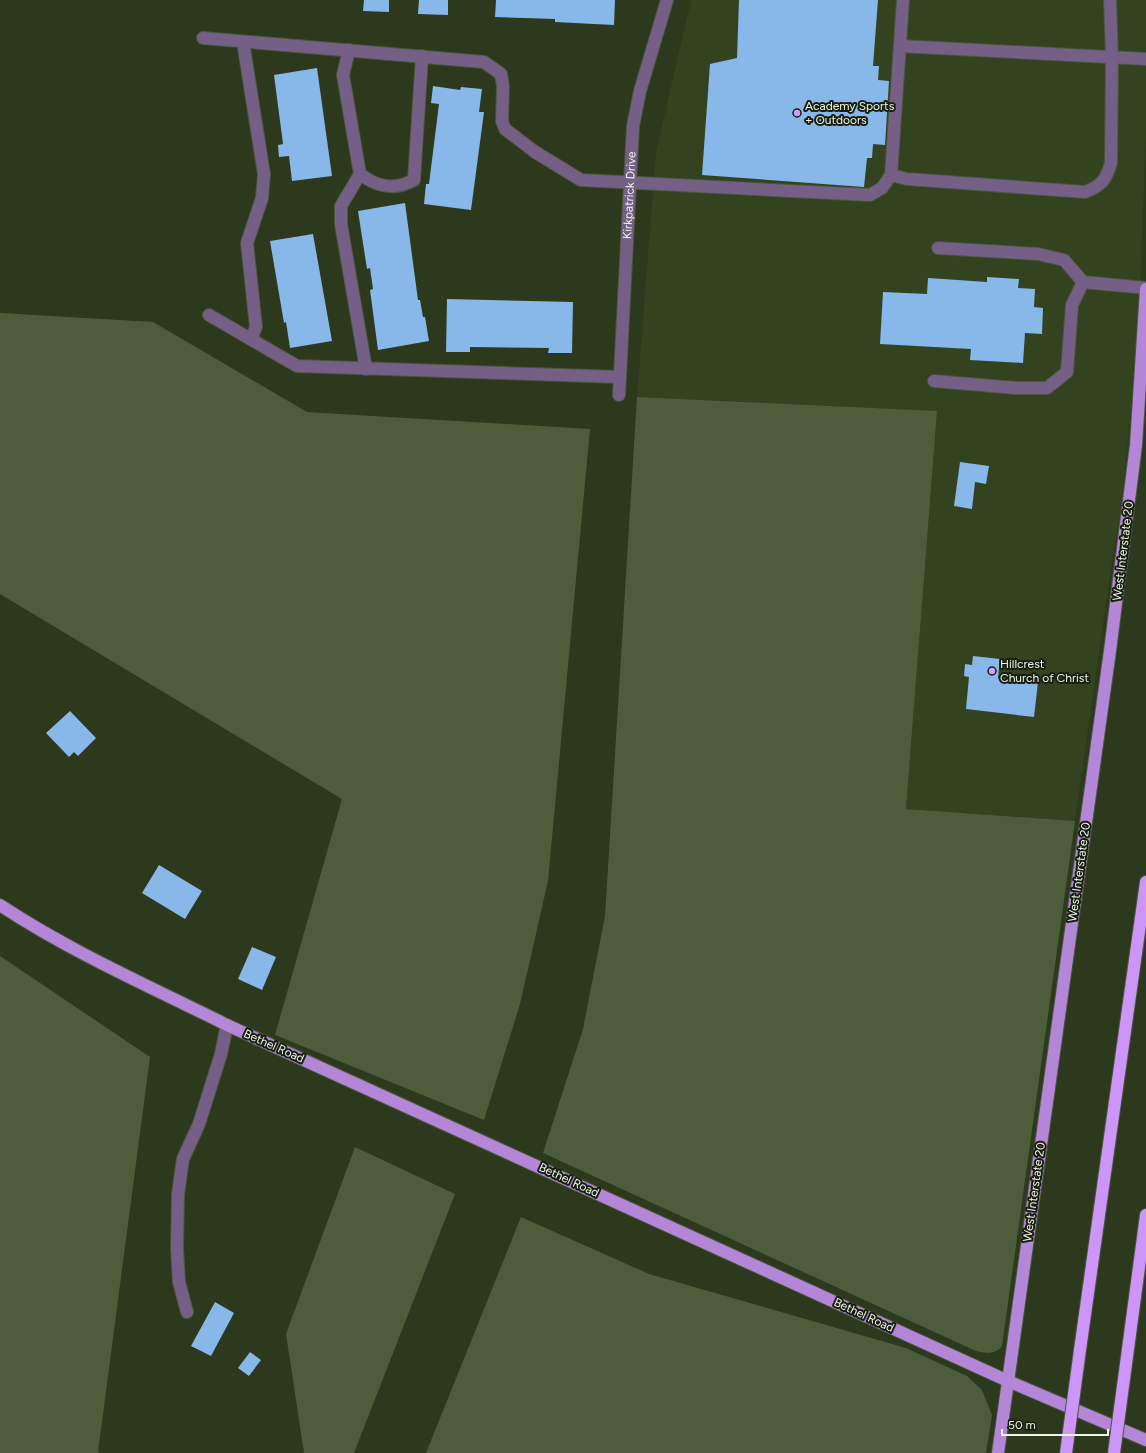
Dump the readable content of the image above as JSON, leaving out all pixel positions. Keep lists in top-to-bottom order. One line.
{"streets":{"main road":["West Interstate 20","Bethel Road"],"street":["Kirkpatrick Drive"]},"crossings":[["West Interstate 20","Bethel Road"]],"places":["Academy Sports + Outdoors","Hillcrest Church of Christ"],"scale_bar":"50 m"}
